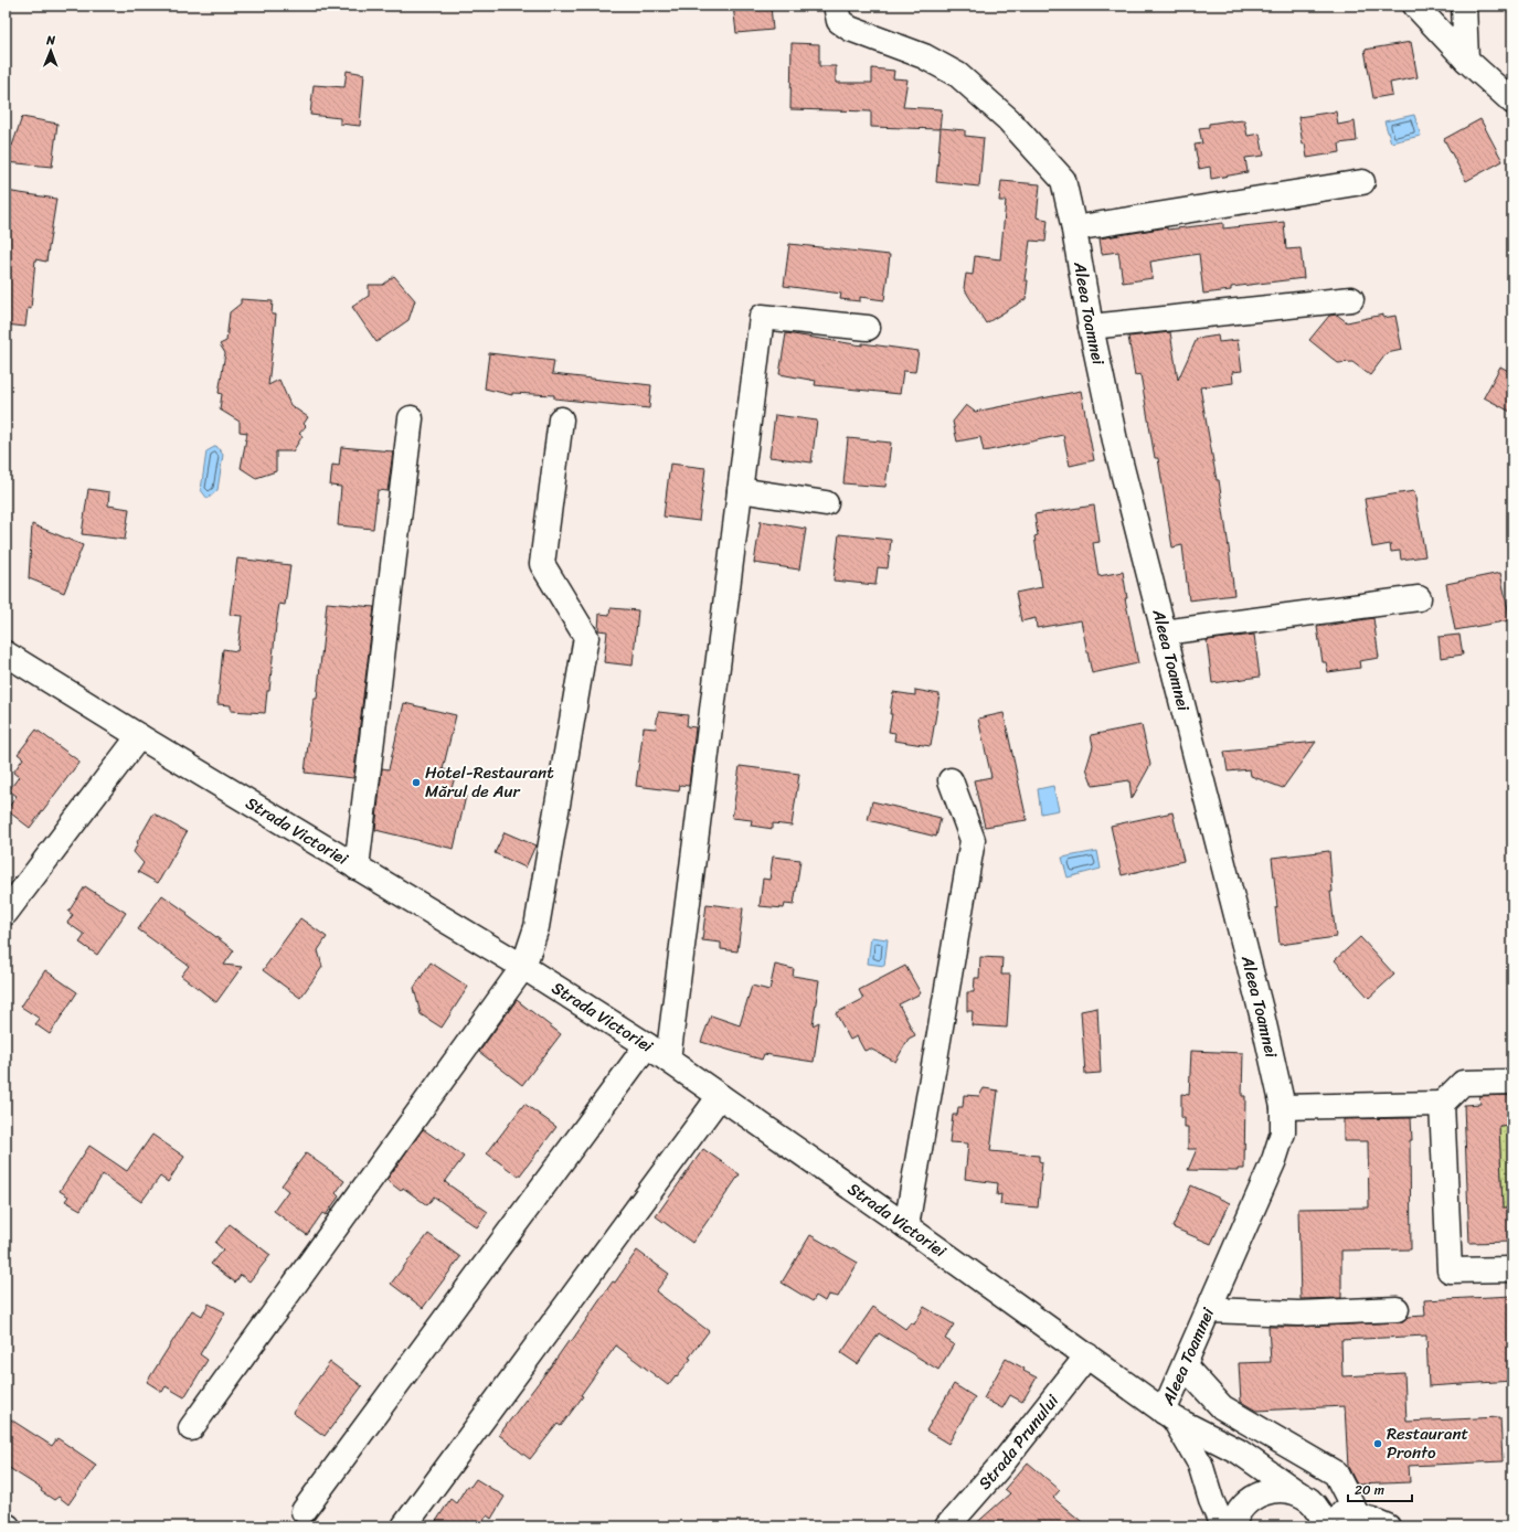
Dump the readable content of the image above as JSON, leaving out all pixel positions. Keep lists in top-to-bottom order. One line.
{"streets":{"street":["Aleea Toamnei","Strada Victoriei","Strada Prunului"]},"crossings":[["Aleea Toamnei","Strada Victoriei"],["Strada Victoriei","Strada Prunului"]],"places":["Hotel-Restaurant Mărul de Aur","Restaurant Pronto"],"scale_bar":"20 m","north":"top"}
